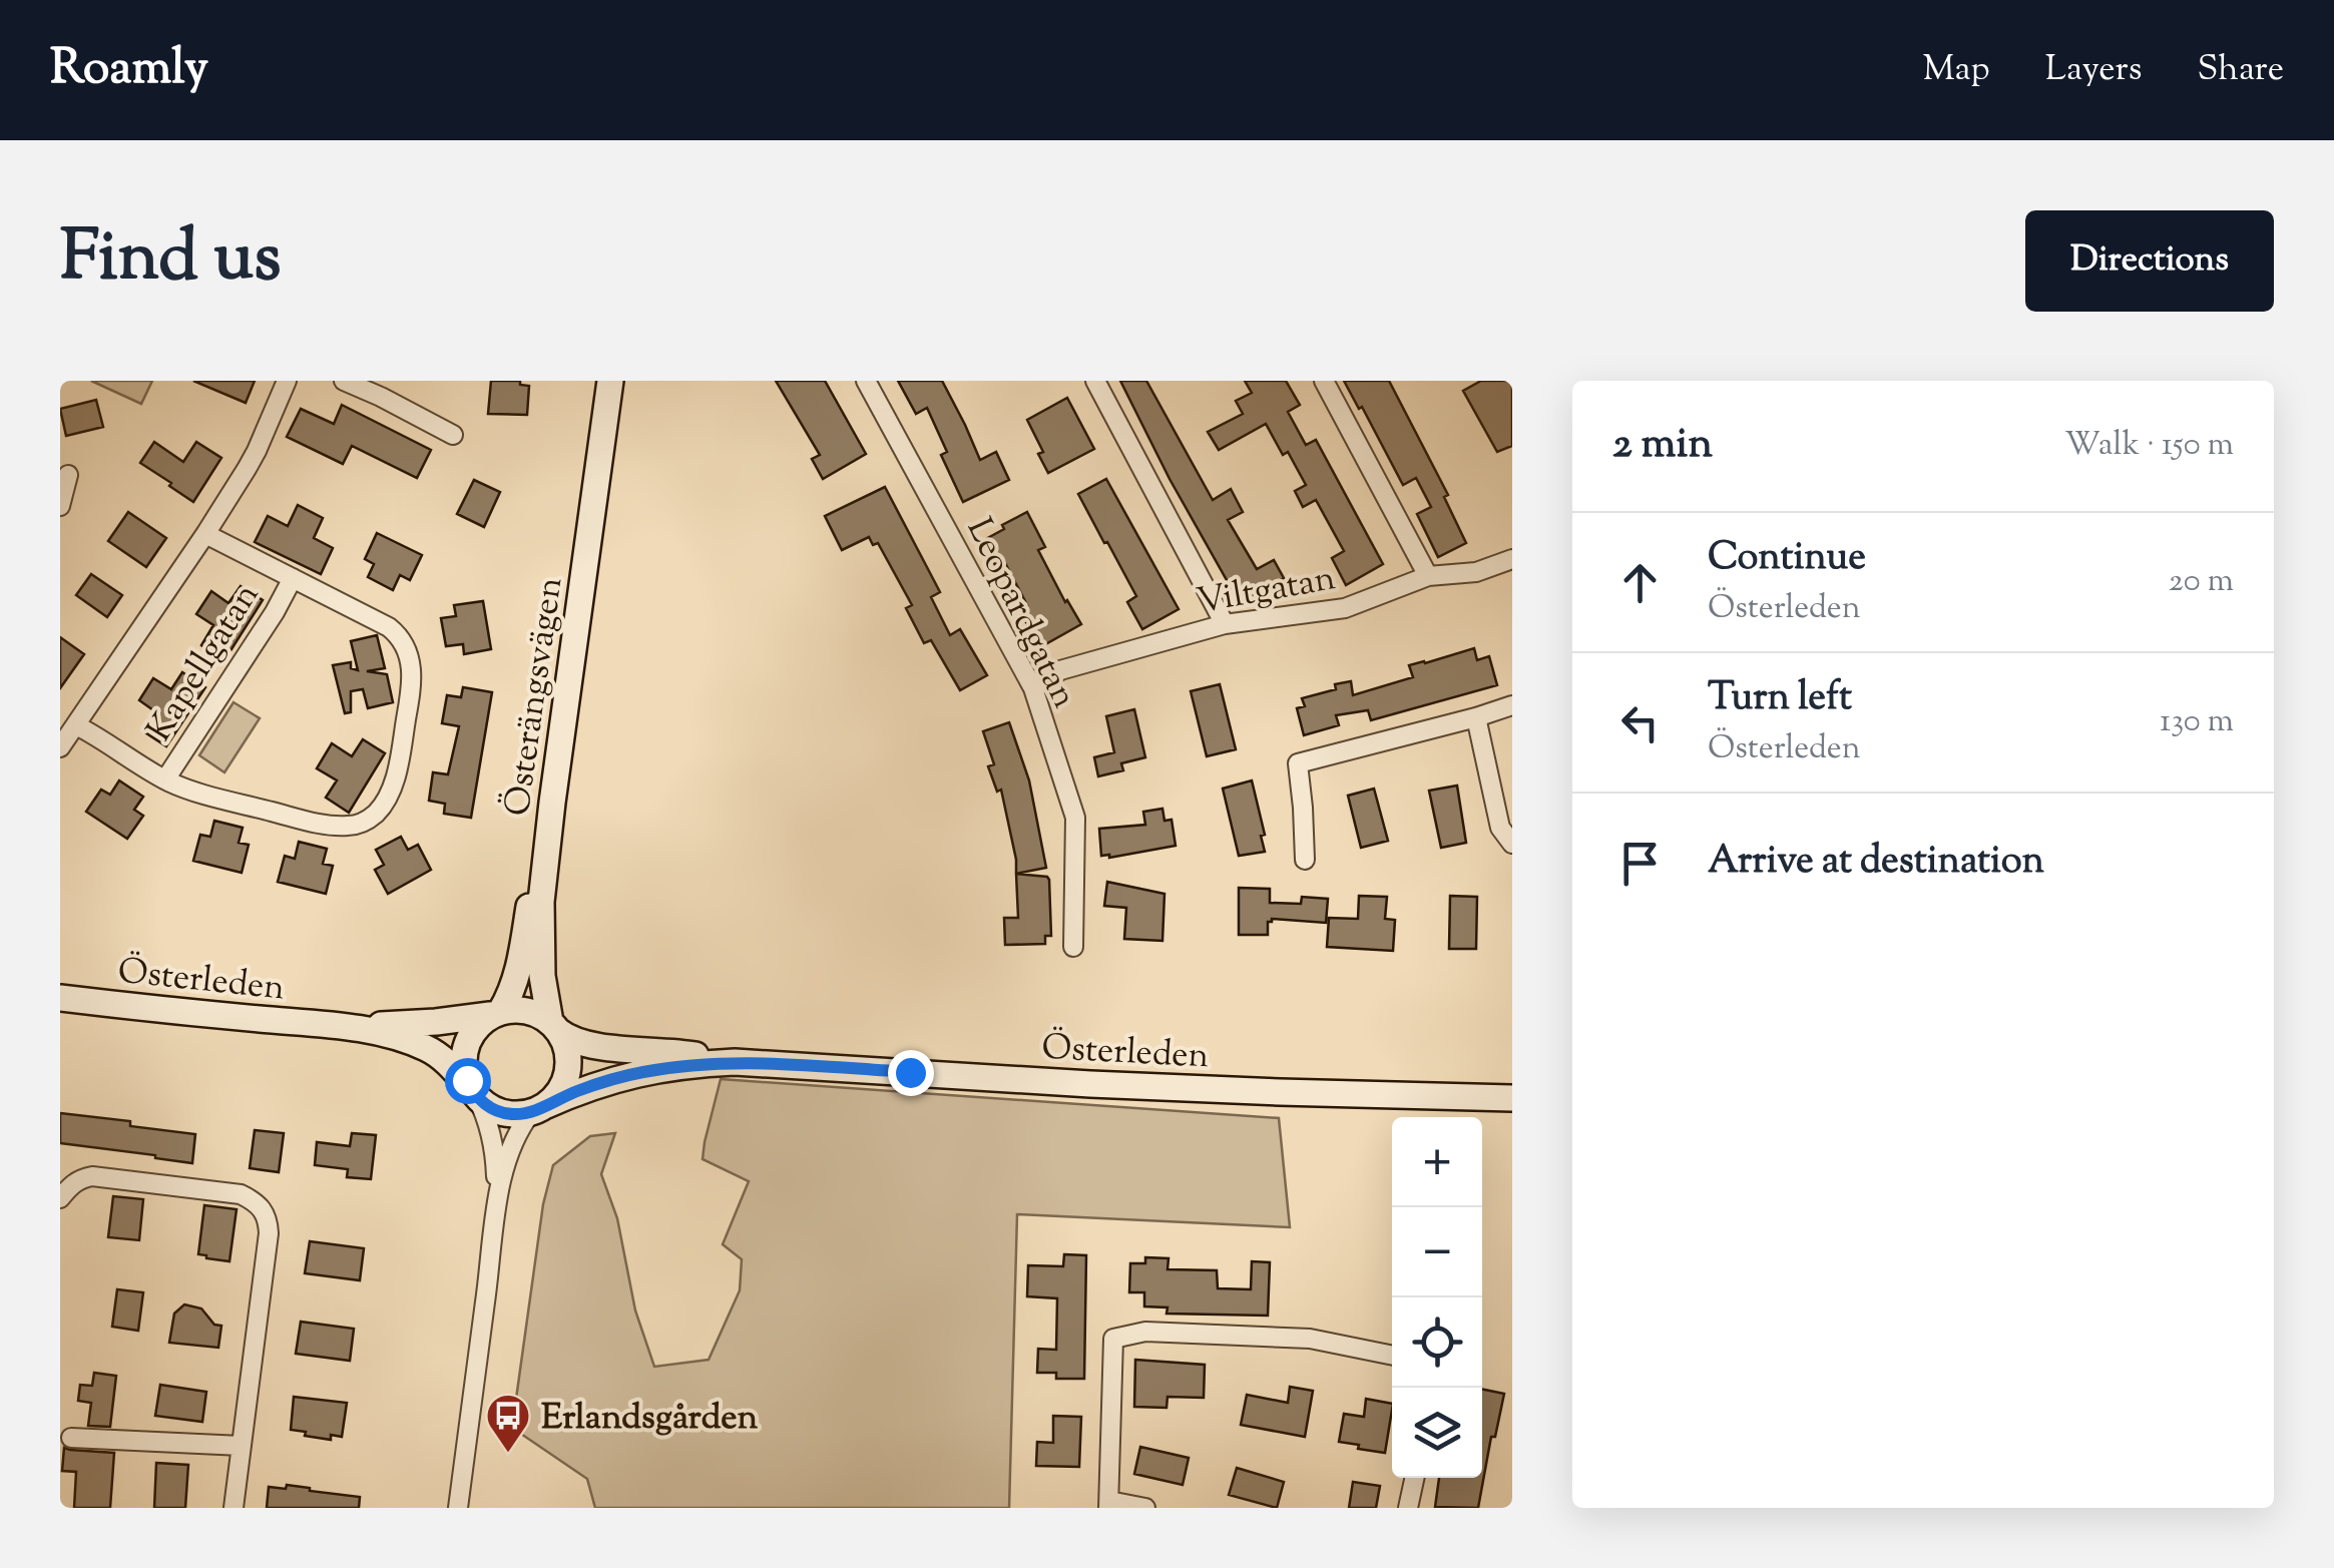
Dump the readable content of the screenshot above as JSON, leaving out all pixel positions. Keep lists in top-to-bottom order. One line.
{"streets":{"main road":["Österängsvägen","Österleden"],"street":["Viltgatan","Leopardgatan","Kapellgatan"]},"crossings":[["Viltgatan","Leopardgatan"],["Österängsvägen","Österleden"]],"places":{"bus stop":["Erlandsgården"]},"page":{"header":"Roamly","nav":["Map","Layers","Share"],"title":"Find us","buttons":"Directions","heading":["2 min","Walk · 150 m"],"list":[["Continue","Österleden","20 m"],["Turn left","Österleden","130 m"],"Arrive at destination"],"map_buttons":["+","−"]}}
